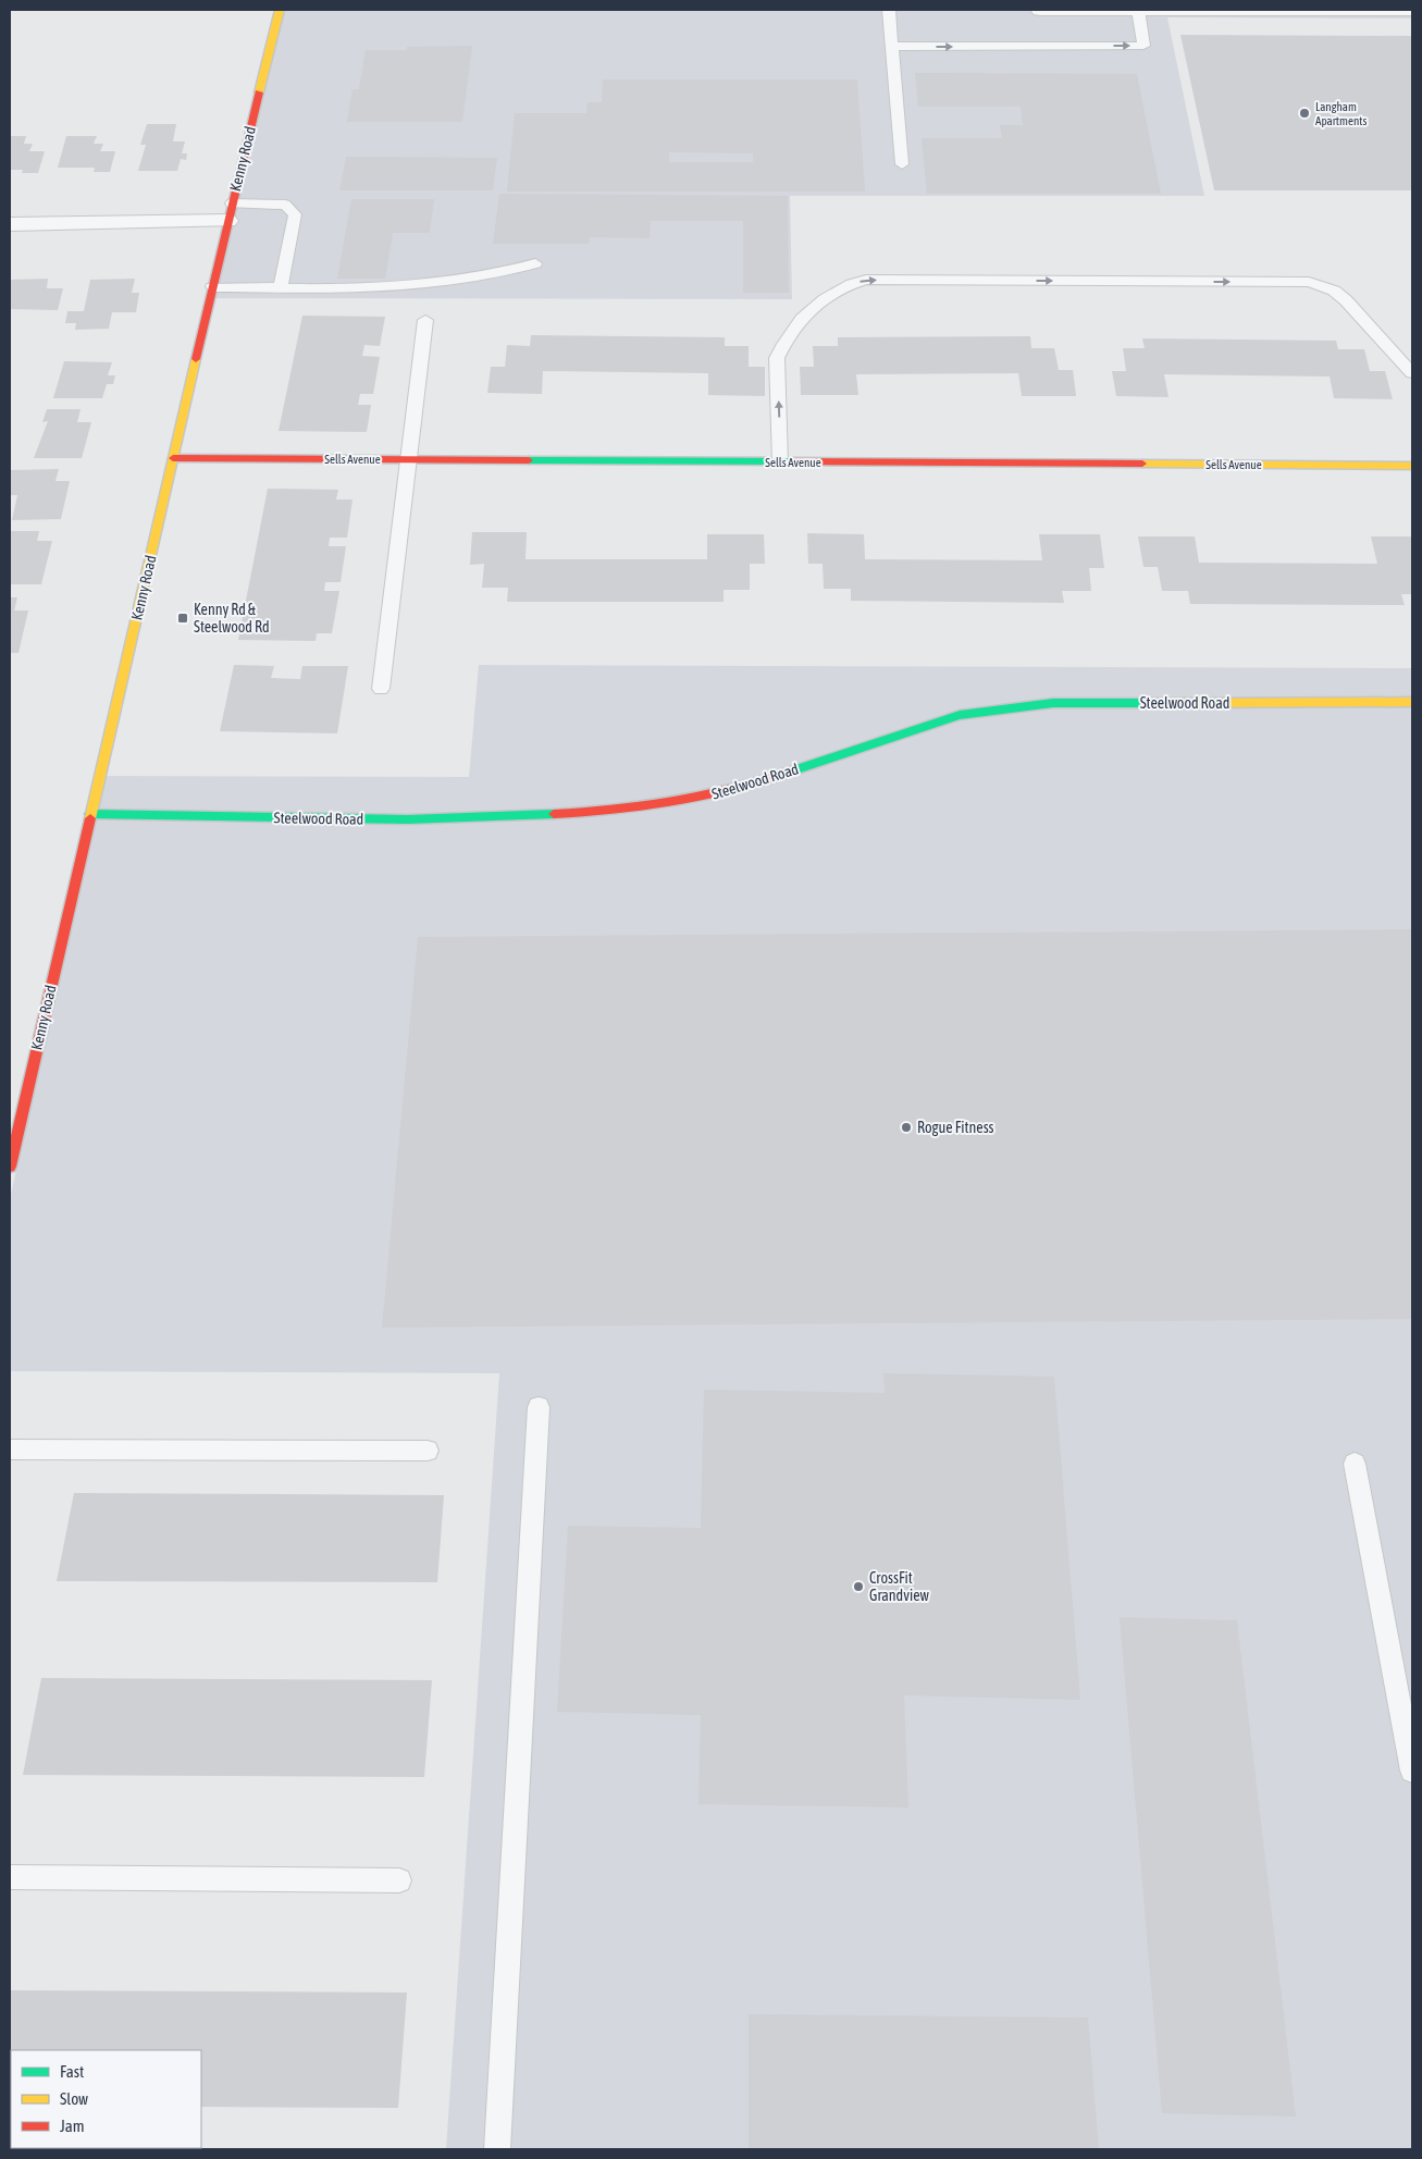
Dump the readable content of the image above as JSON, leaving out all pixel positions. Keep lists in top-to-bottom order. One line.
{"streets":{"street":["Kenny Road","Sells Avenue","Steelwood Road"]},"crossings":[["Kenny Road","Sells Avenue"],["Kenny Road","Steelwood Road"]],"places":{"other":["Langham Apartments","Rogue Fitness","CrossFit Grandview"],"transit":["Kenny Rd & Steelwood Rd"]},"legend":["Fast","Slow","Jam"]}
